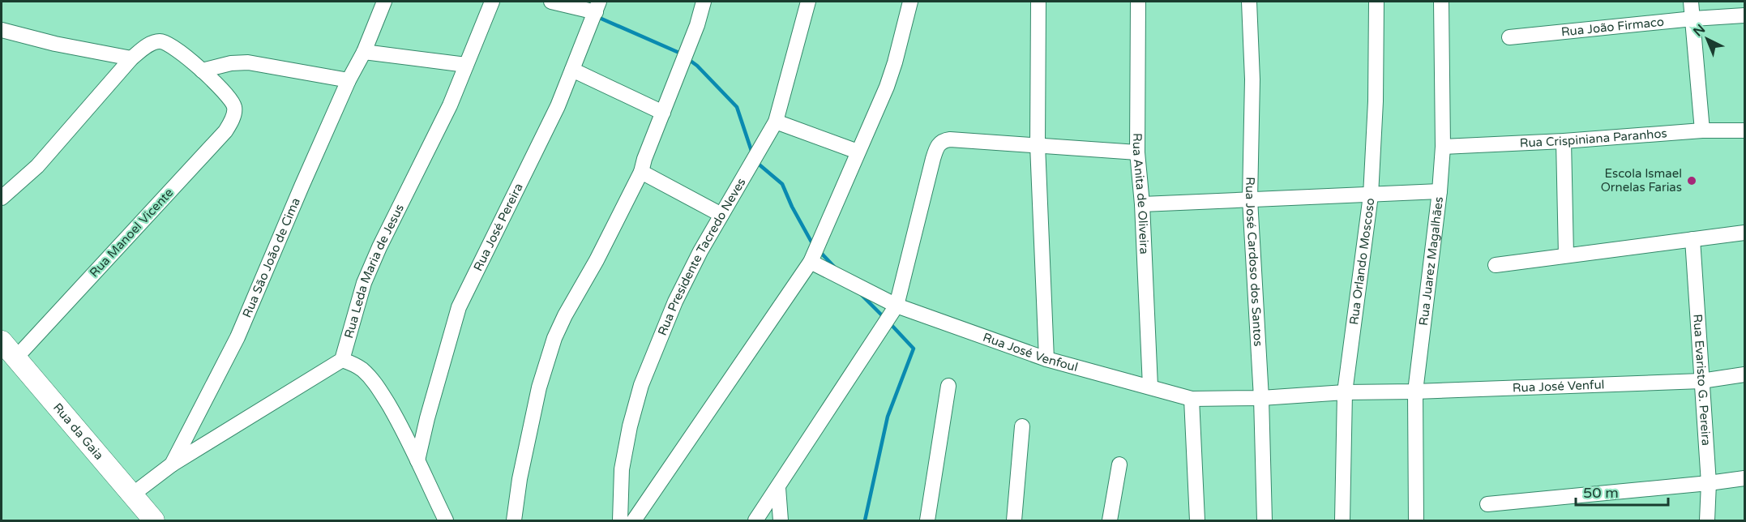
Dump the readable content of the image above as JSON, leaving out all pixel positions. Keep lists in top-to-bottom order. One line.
{"streets":{"main road":["Rua da Gaia"],"street":["Rua João Firmaco","Rua Crispiniana Paranhos","Rua Anita de Oliveira","Rua José Pereira","Rua Manoel Vicente","Rua São João de Cima","Rua Presidente Tacredo Neves","Rua José Cardoso dos Santos","Rua Orlando Moscoso","Rua Juarez Magalhães","Rua Leda Maria de Jesus","Rua José Venfoul","Rua Evaristo G. Pereira","Rua José Venful"]},"crossings":[["Rua Crispiniana Paranhos","Rua Juarez Magalhães"],["Rua Anita de Oliveira","Rua José Venfoul"],["Rua Manoel Vicente","Rua da Gaia"],["Rua São João de Cima","Rua da Gaia"],["Rua José Cardoso dos Santos","Rua José Venfoul"],["Rua Orlando Moscoso","Rua José Venfoul"],["Rua Orlando Moscoso","Rua José Venful"],["Rua Juarez Magalhães","Rua José Venful"],["Rua José Venfoul","Rua José Venful"],["Rua Evaristo G. Pereira","Rua José Venful"]],"places":["Escola Ismael Ornelas Farias"],"scale_bar":"50 m","north":"top left"}
